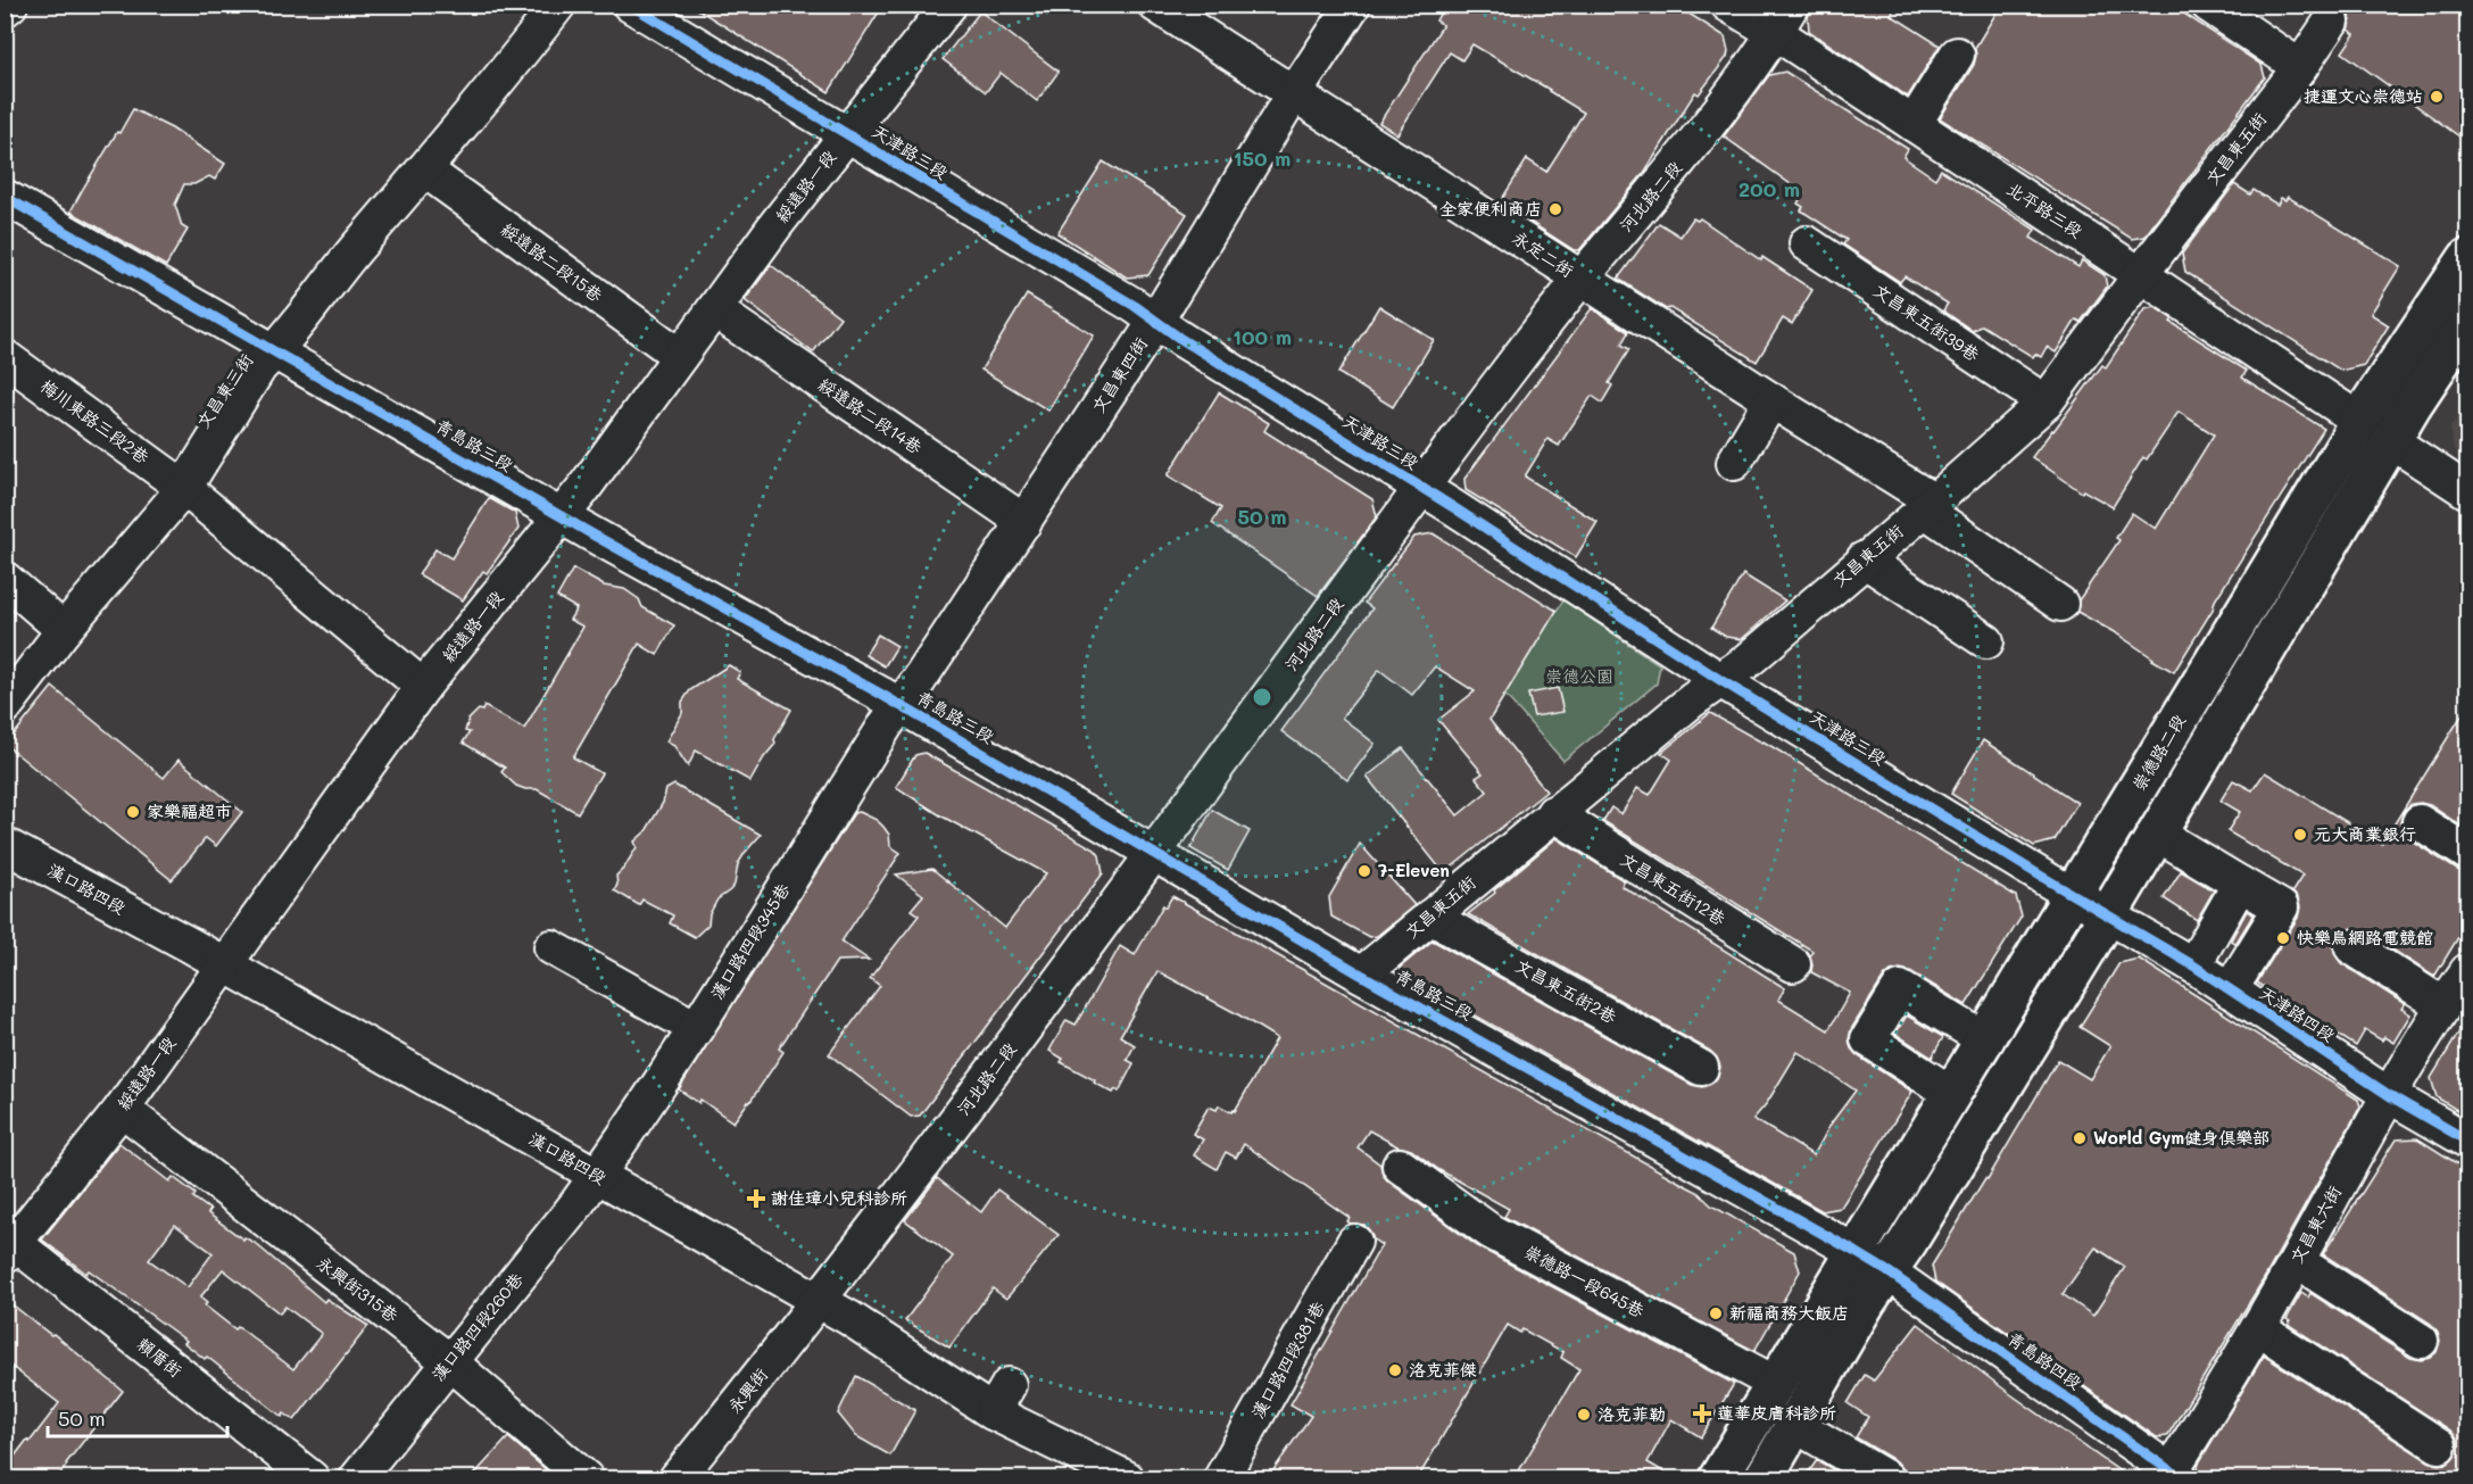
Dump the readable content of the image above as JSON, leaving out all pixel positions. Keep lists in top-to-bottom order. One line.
{"streets":{"main road":["崇德路二段"],"street":["文昌東五街","天津路三段","綏遠路一段","河北路二段","北平路三段","永定二街","綏遠路二段15巷","文昌東五街39巷","文昌東四街","文昌東三街","綏遠路二段14巷","梅川東路三段2巷","青島路三段","漢口路四段","文昌東五街12巷","漢口路四段345巷","文昌東五街2巷","天津路四段","文昌東六街","崇德路一段645巷","永興街315巷","漢口路四段260巷","賴厝街","漢口路四段381巷","青島路四段","永興街"]},"crossings":[["文昌東五街","天津路三段"],["文昌東五街","北平路三段"],["文昌東五街","永定二街"],["文昌東五街","文昌東五街39巷"],["文昌東五街","青島路三段"],["文昌東五街","文昌東五街12巷"],["文昌東五街","文昌東五街2巷"],["天津路三段","綏遠路一段"],["天津路三段","河北路二段"],["天津路三段","文昌東四街"],["天津路三段","崇德路二段"],["天津路三段","天津路四段"],["綏遠路一段","綏遠路二段15巷"],["綏遠路一段","綏遠路二段14巷"],["綏遠路一段","梅川東路三段2巷"],["綏遠路一段","青島路三段"],["綏遠路一段","漢口路四段"],["綏遠路一段","永興街315巷"],["綏遠路一段","賴厝街"],["河北路二段","北平路三段"],["河北路二段","永定二街"],["河北路二段","青島路三段"],["河北路二段","漢口路四段"],["河北路二段","永興街"],["北平路三段","崇德路二段"],["永定二街","文昌東四街"],["綏遠路二段15巷","文昌東三街"],["文昌東四街","綏遠路二段14巷"],["文昌東四街","青島路三段"],["文昌東四街","漢口路四段345巷"],["文昌東三街","梅川東路三段2巷"],["文昌東三街","青島路三段"],["青島路三段","崇德路二段"],["青島路三段","漢口路四段345巷"],["青島路三段","青島路四段"],["崇德路二段","崇德路一段645巷"],["漢口路四段","漢口路四段345巷"],["漢口路四段","漢口路四段260巷"],["漢口路四段","永興街"],["漢口路四段345巷","漢口路四段260巷"],["天津路四段","文昌東六街"],["文昌東六街","青島路四段"],["永興街315巷","漢口路四段260巷"]],"parks":["崇德公園"],"places":{"other":["捷運文心崇德站","全家便利商店","家樂福超市","元大商業銀行","7-Eleven","快樂鳥網路電競館","World Gym健身俱樂部","新福商務大飯店","洛克菲傑","洛克菲勒"],"health":["謝佳璋小兒科診所","蓮華皮膚科診所"]},"scale_bar":"50 m","rings":["150 m","200 m","100 m","50 m"]}
